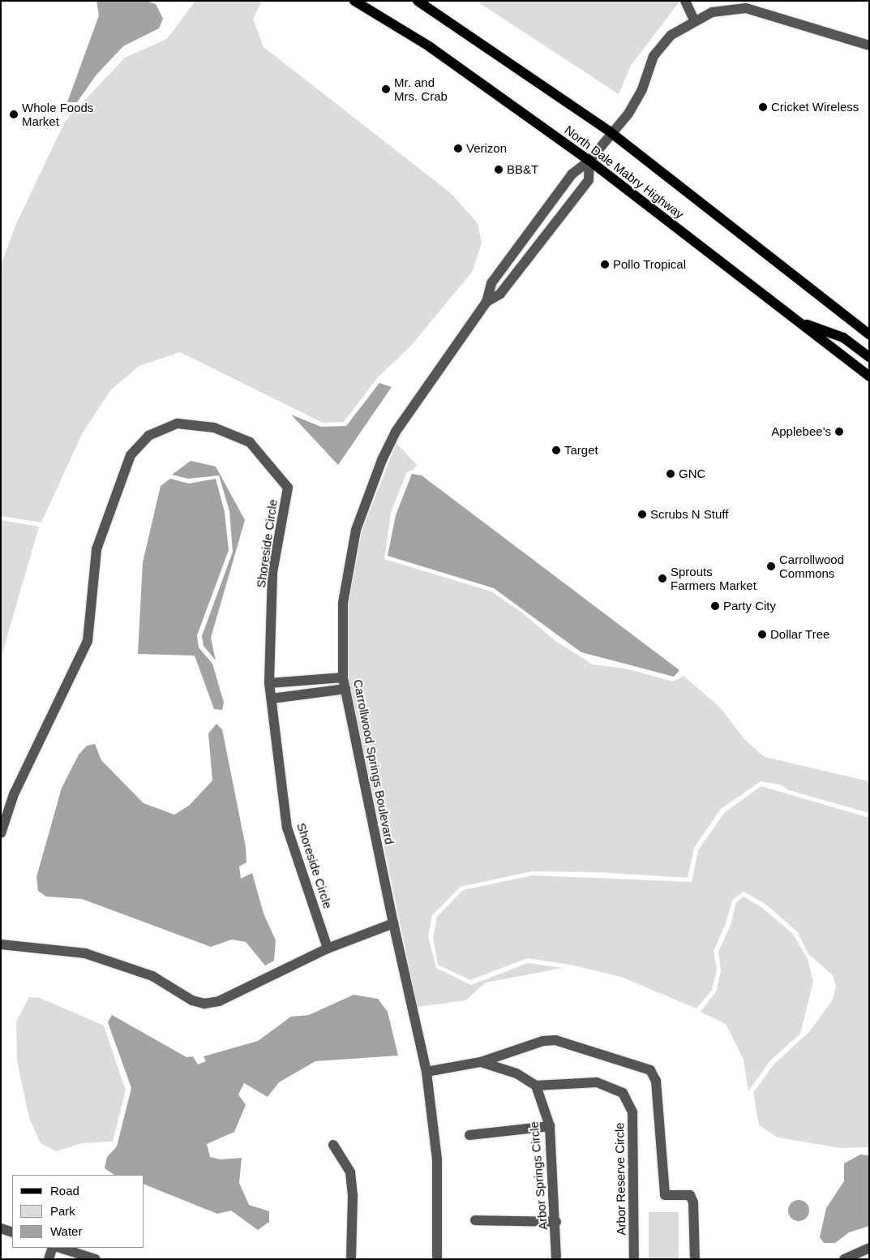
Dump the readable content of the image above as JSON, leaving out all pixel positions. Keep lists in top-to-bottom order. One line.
{"streets":{"main road":["North Dale Mabry Highway"],"street":["Shoreside Circle","Carrollwood Springs Boulevard","Arbor Springs Circle","Arbor Reserve Circle"]},"crossings":[["North Dale Mabry Highway","Carrollwood Springs Boulevard"],["Arbor Springs Circle","Arbor Reserve Circle"]],"places":["Mr. and Mrs. Crab","Cricket Wireless","Whole Foods Market","Verizon","BB&T","Pollo Tropical","Applebee's","Target","GNC","Scrubs N Stuff","Carrollwood Commons","Sprouts Farmers Market","Party City","Dollar Tree"],"legend":["Road","Park","Water"]}
